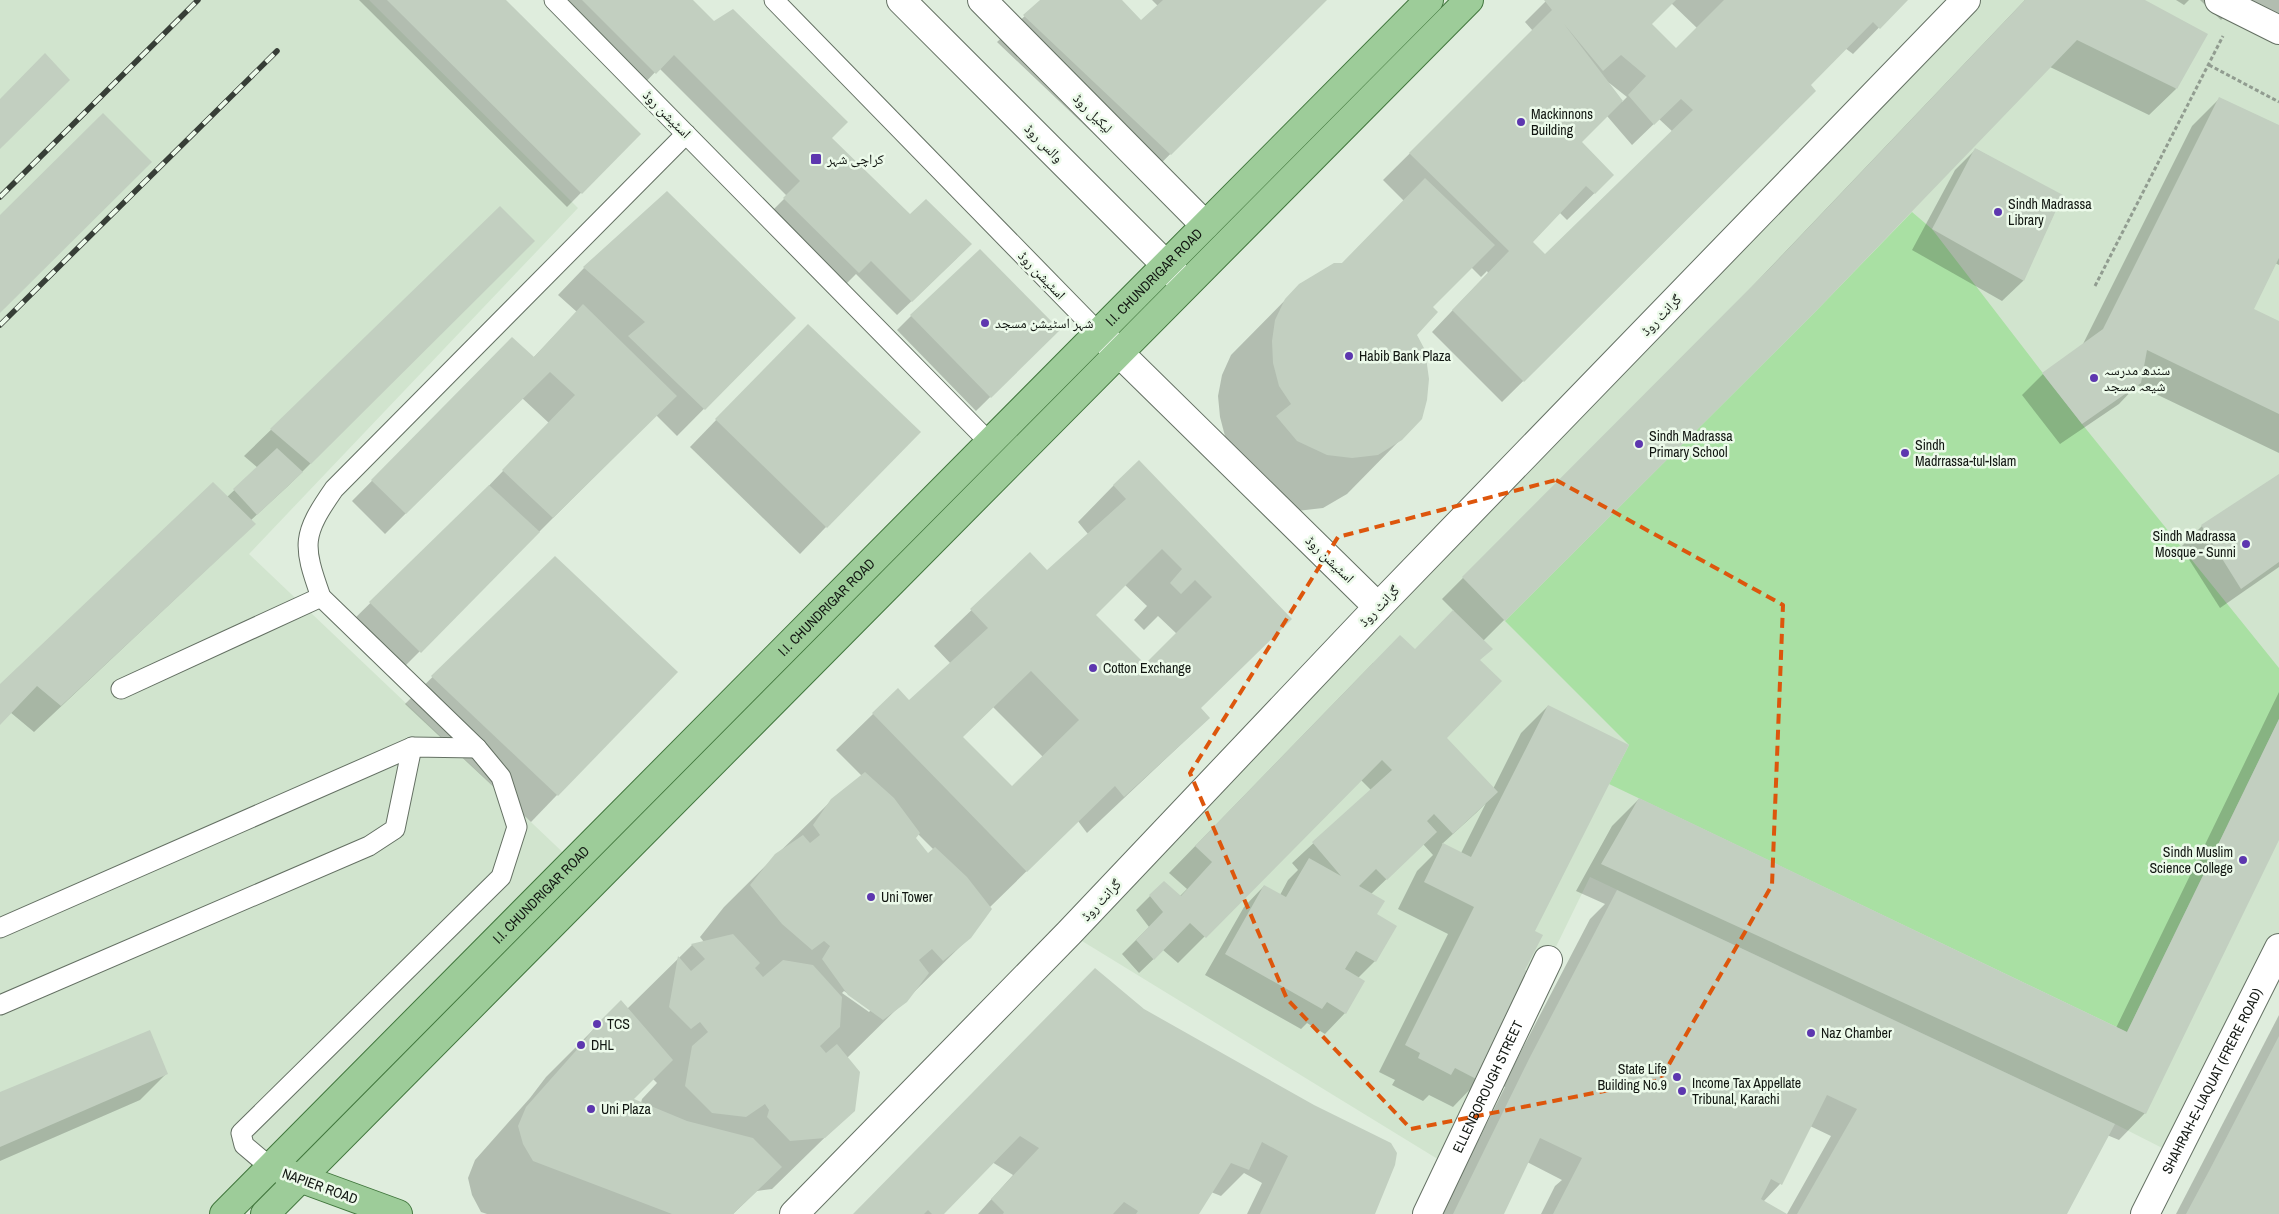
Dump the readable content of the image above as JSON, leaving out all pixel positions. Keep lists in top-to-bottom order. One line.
{"streets":{"main road":["I.I. CHUNDRIGAR ROAD","NAPIER ROAD"],"street":["لیکیل روڈ","اسٹیشن روڈ","والس روڈ","گرانٹ روڈ","SHAHRAH-E-LIAQUAT (FRERE ROAD)","ELLENBOROUGH STREET"]},"crossings":[["لیکیل روڈ","I.I. CHUNDRIGAR ROAD"],["اسٹیشن روڈ","I.I. CHUNDRIGAR ROAD"],["اسٹیشن روڈ","گرانٹ روڈ"],["والس روڈ","I.I. CHUNDRIGAR ROAD"],["I.I. CHUNDRIGAR ROAD","NAPIER ROAD"]],"places":{"other":["Mackinnons Building","Sindh Madrassa Library","شہر اسٹیشن مسجد","Habib Bank Plaza","سندھ مدرسہ شیعہ مسجد","Sindh Madrassa Primary School","Sindh Madrrassa-tul-Islam","Sindh Madrassa Mosque - Sunni","Cotton Exchange","Sindh Muslim Science College","Uni Tower","TCS","Naz Chamber","DHL","State Life Building No.9","Income Tax Appellate Tribunal, Karachi","Uni Plaza"],"transit":["کراچی شہر"]}}
